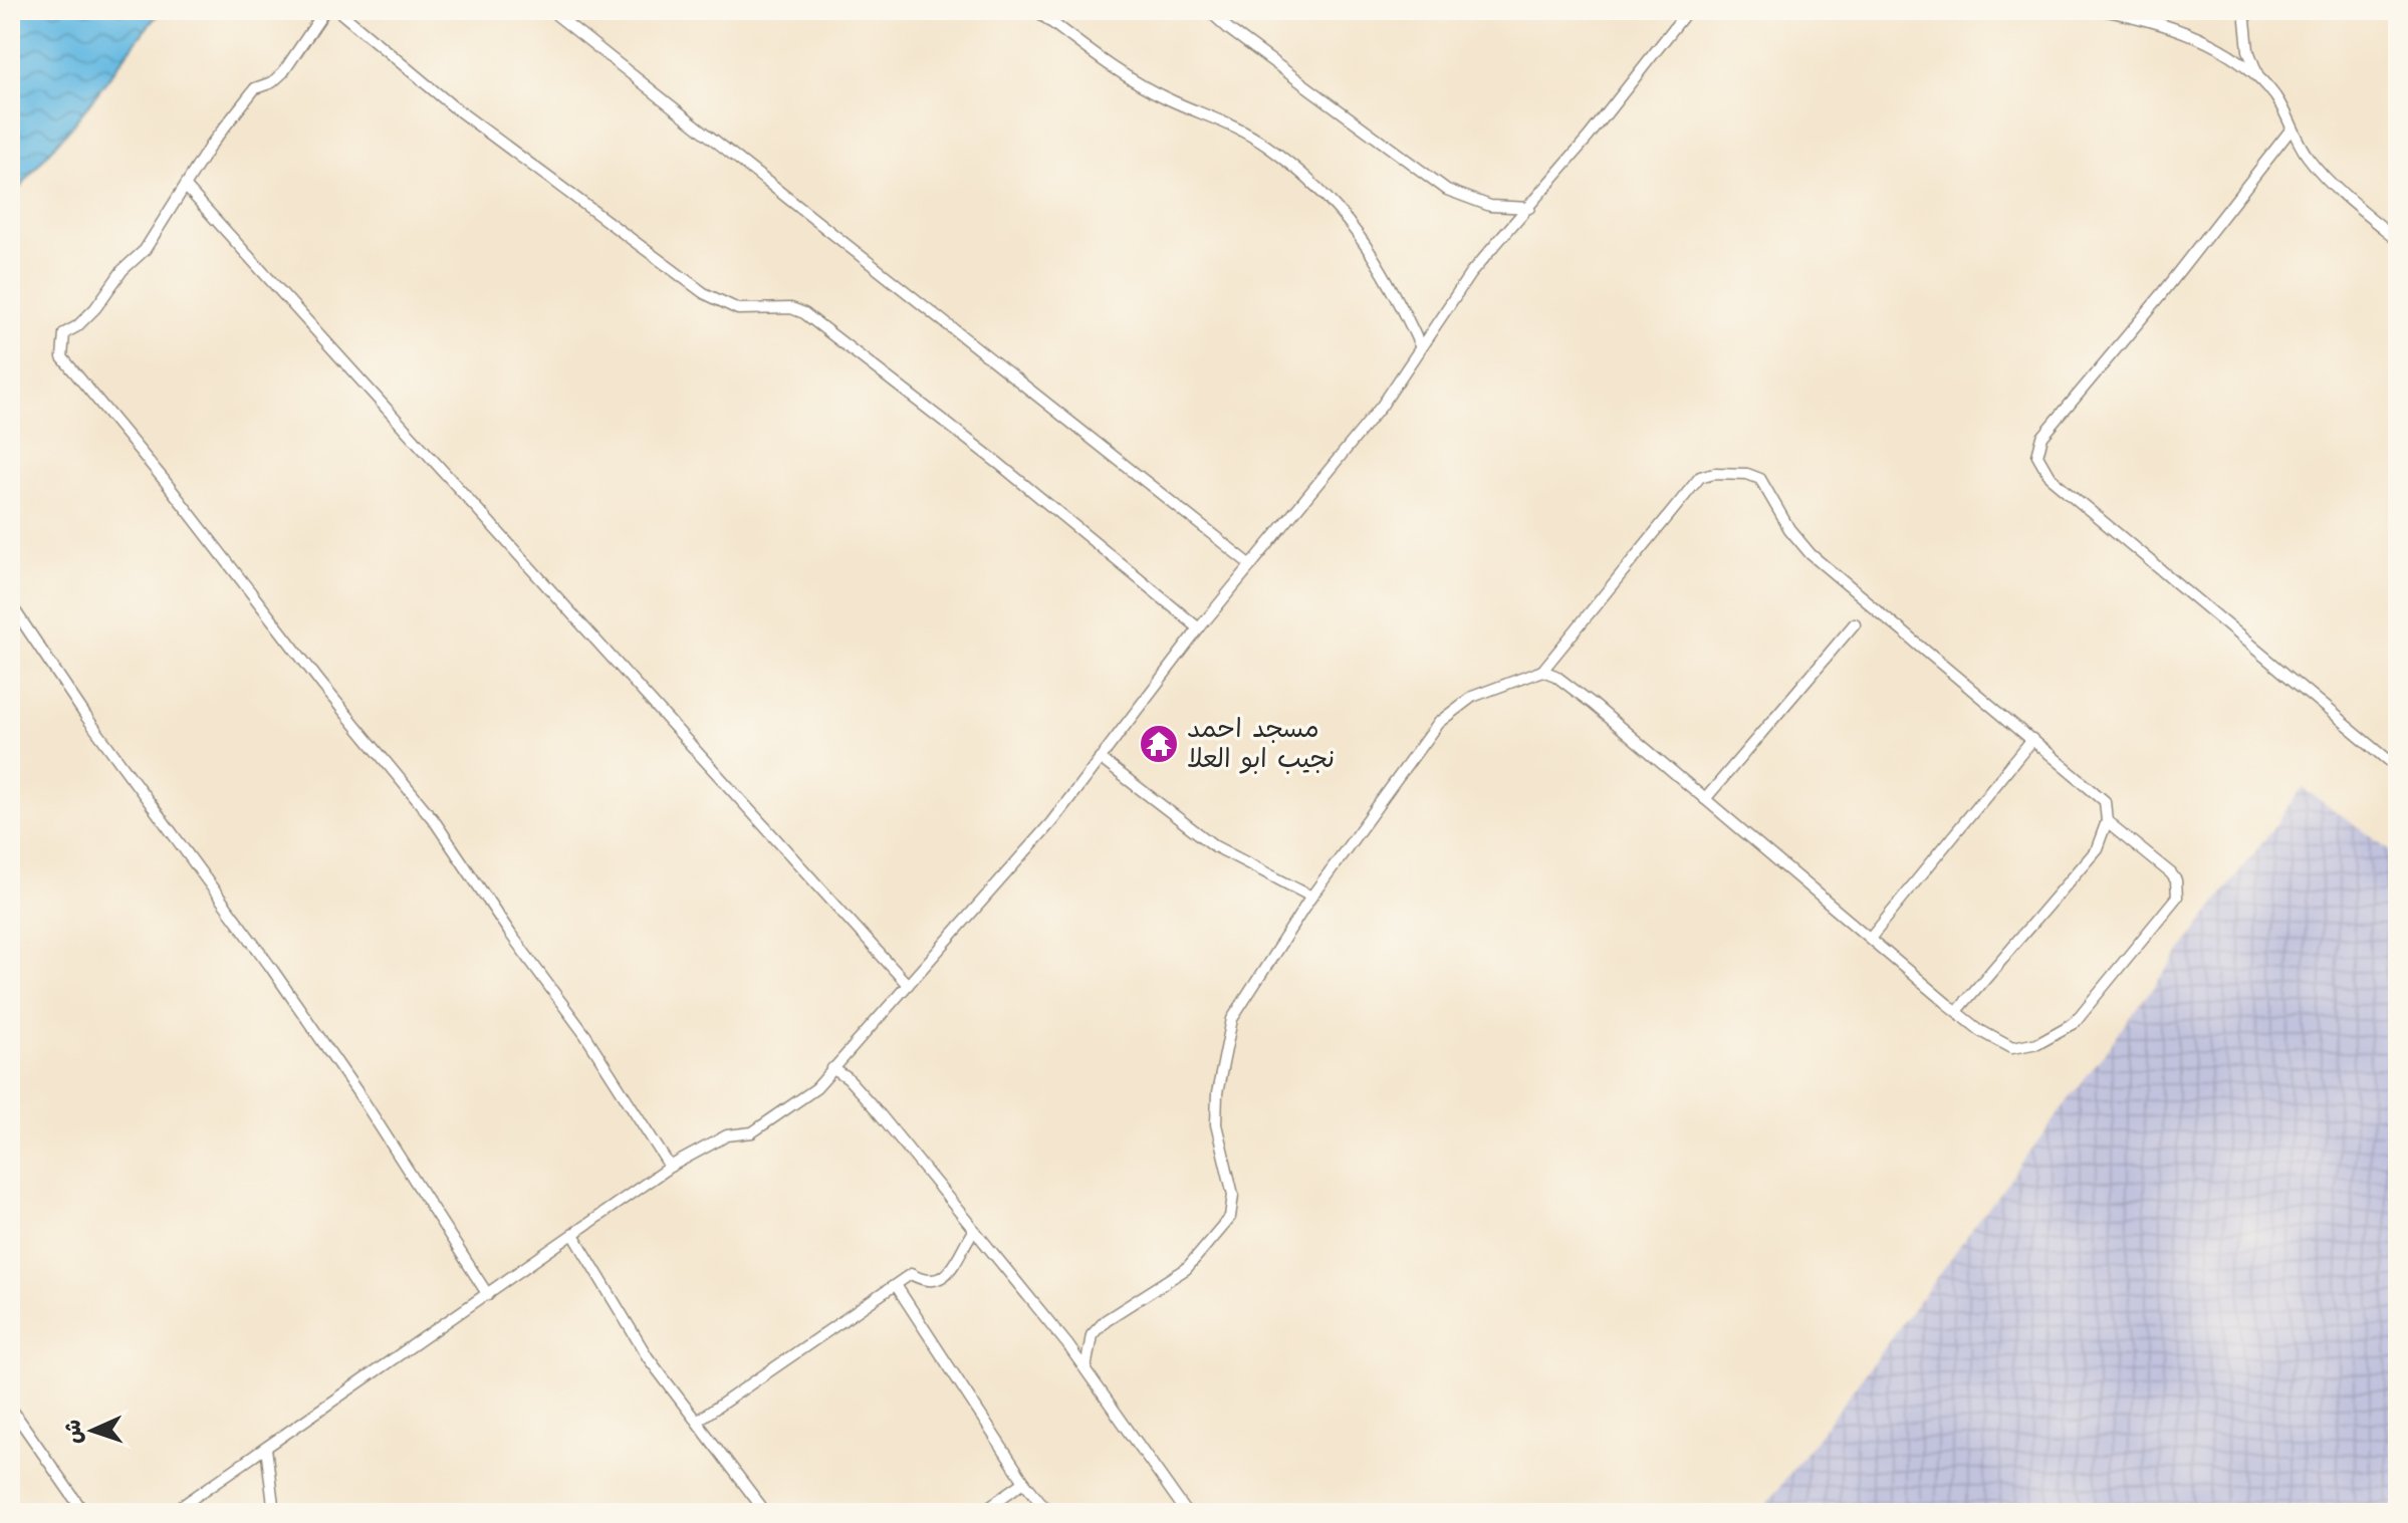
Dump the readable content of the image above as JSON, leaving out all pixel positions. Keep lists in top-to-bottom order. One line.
{"places":{"temple":["مسجد احمد نجيب ابو العلا"]},"north":"left"}
